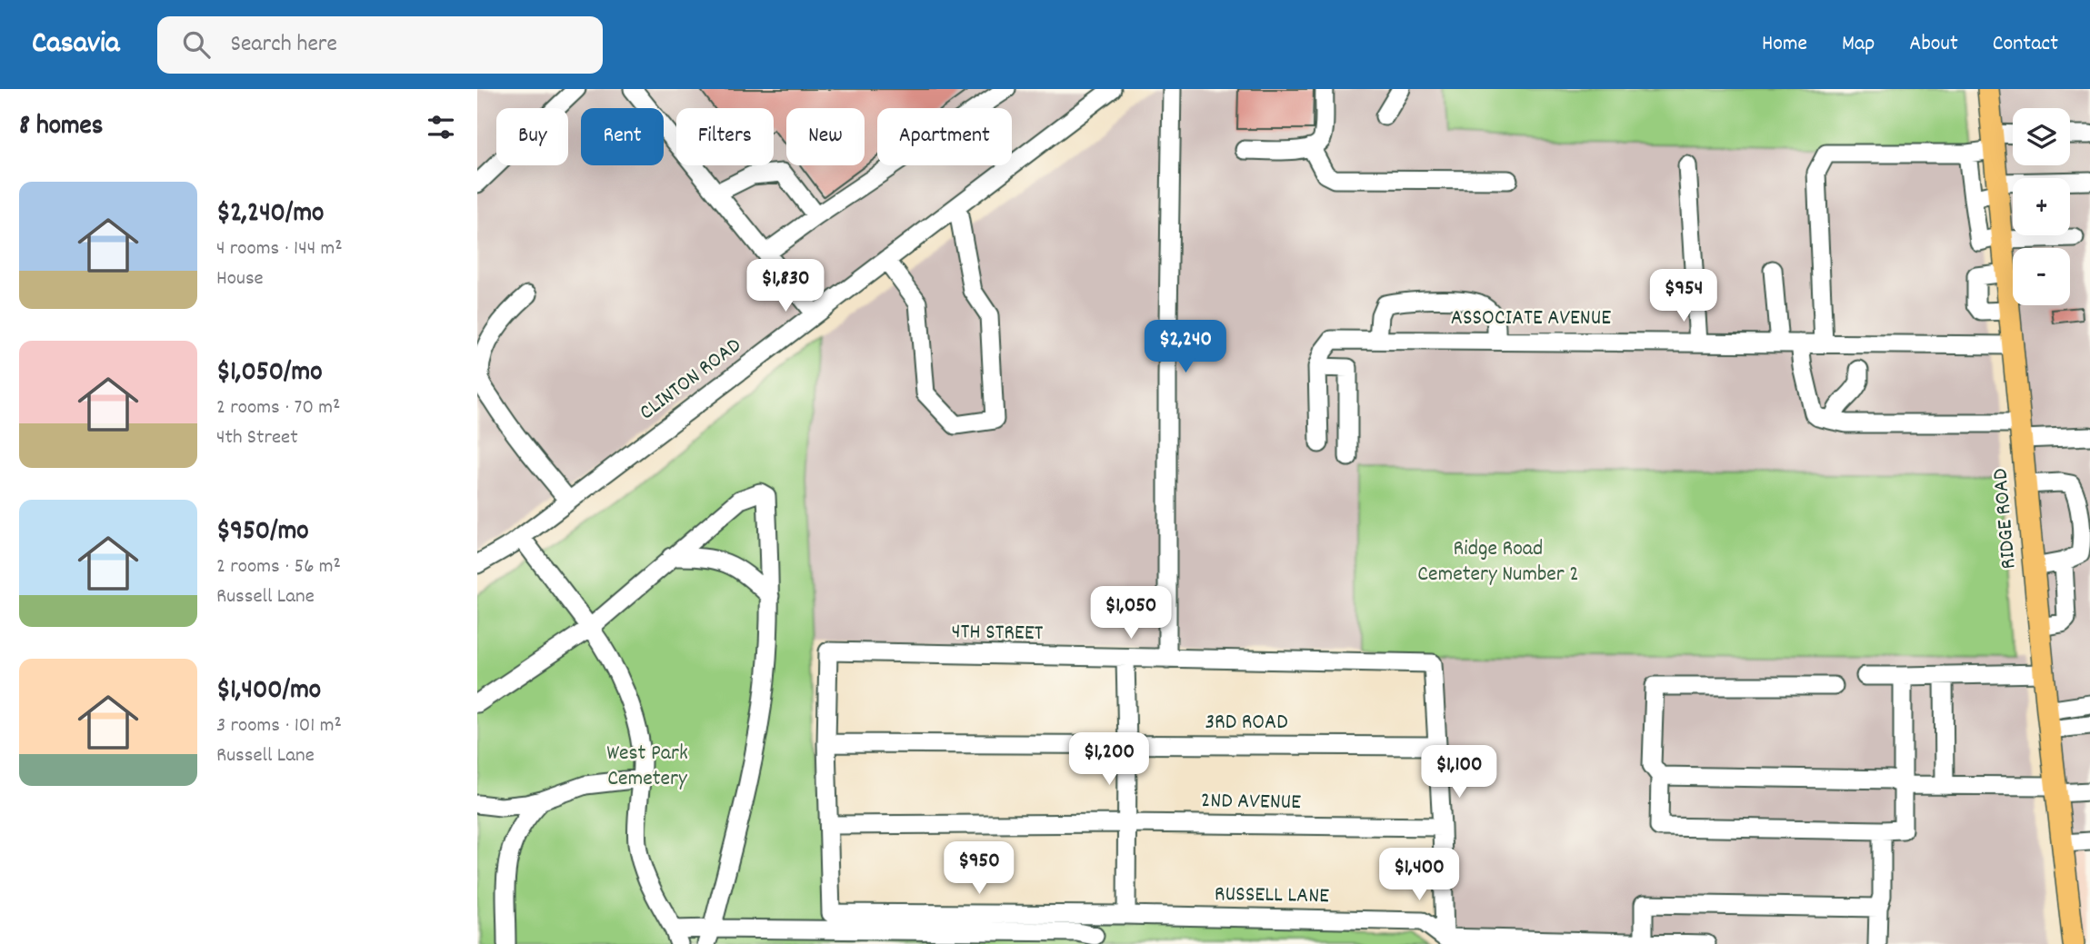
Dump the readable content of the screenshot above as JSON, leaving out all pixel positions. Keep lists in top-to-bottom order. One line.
{"streets":{"main road":["RIDGE ROAD"],"street":["ASSOCIATE AVENUE","CLINTON ROAD","4TH STREET","3RD ROAD","2ND AVENUE","RUSSELL LANE"]},"crossings":[["ASSOCIATE AVENUE","RIDGE ROAD"],["4TH STREET","3RD ROAD"]],"parks":["Ridge Road Cemetery Number 2","West Park Cemetery"],"page":{"header":"Casavia","search":"Search here","nav":["Home","Map","About","Contact"],"heading":"8 homes","map_buttons":["+","−"],"chip":["Buy","Rent","Filters","New","Apartment"],"list":[{"name":"$2,240/mo","note":"4 rooms · 144 m² · House"},{"name":"$1,050/mo","note":"2 rooms · 70 m² · 4th Street"},{"name":"$950/mo","note":"2 rooms · 56 m² · Russell Lane"},{"name":"$1,400/mo","note":"3 rooms · 101 m² · Russell Lane"}],"price":["$1,830","$954","$2,240","$1,050","$1,200","$1,100","$950","$1,400"]}}
